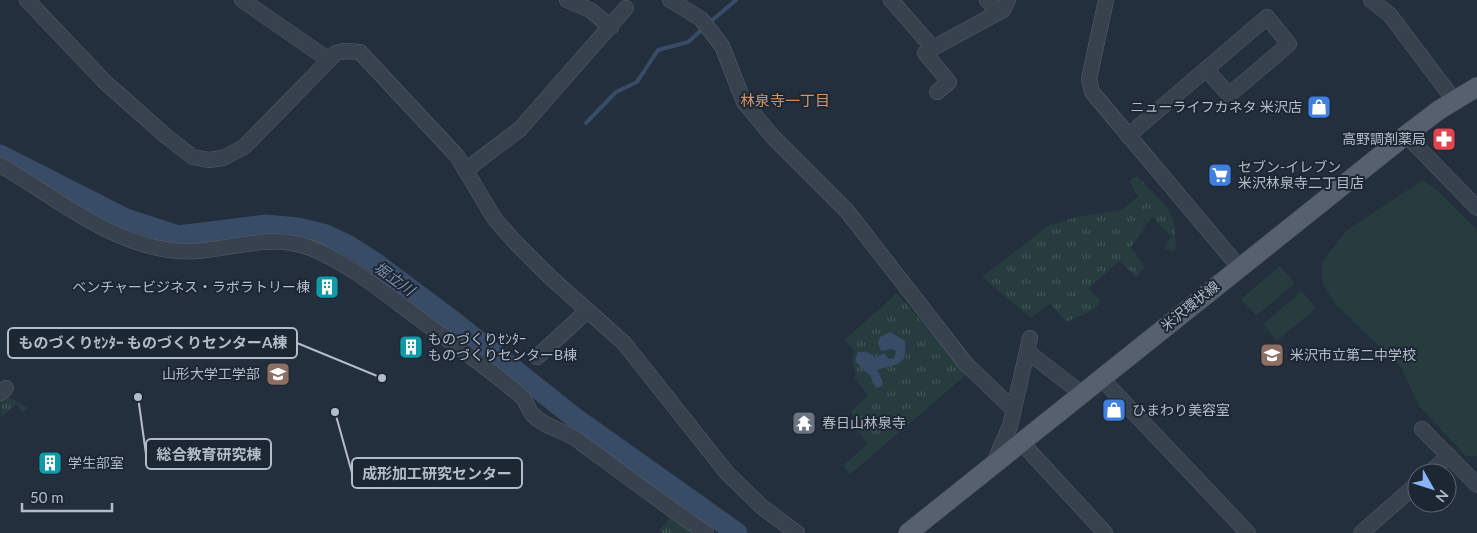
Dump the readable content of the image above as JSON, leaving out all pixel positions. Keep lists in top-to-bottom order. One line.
{"streets":{"main road":["米沢環状線"]},"districts":["林泉寺一丁目"],"water":["堀立川"],"places":{"shop":["ニューライフカネタ 米沢店","ひまわり美容室"],"pharmacy":["高野調剤薬局"],"supermarket":["セブン-イレブン 米沢林泉寺二丁目店"],"building":["ベンチャービジネス・ラボラトリー棟","ものづくりｾﾝﾀｰ ものづくりセンターB棟","学生部室"],"school or university":["米沢市立第二中学校","山形大学工学部"],"other":["ものづくりｾﾝﾀｰ ものづくりセンターA棟","総合教育研究棟","成形加工研究センター"],"temple":["春日山林泉寺"]},"scale_bar":"50 m","north":"bottom right"}
